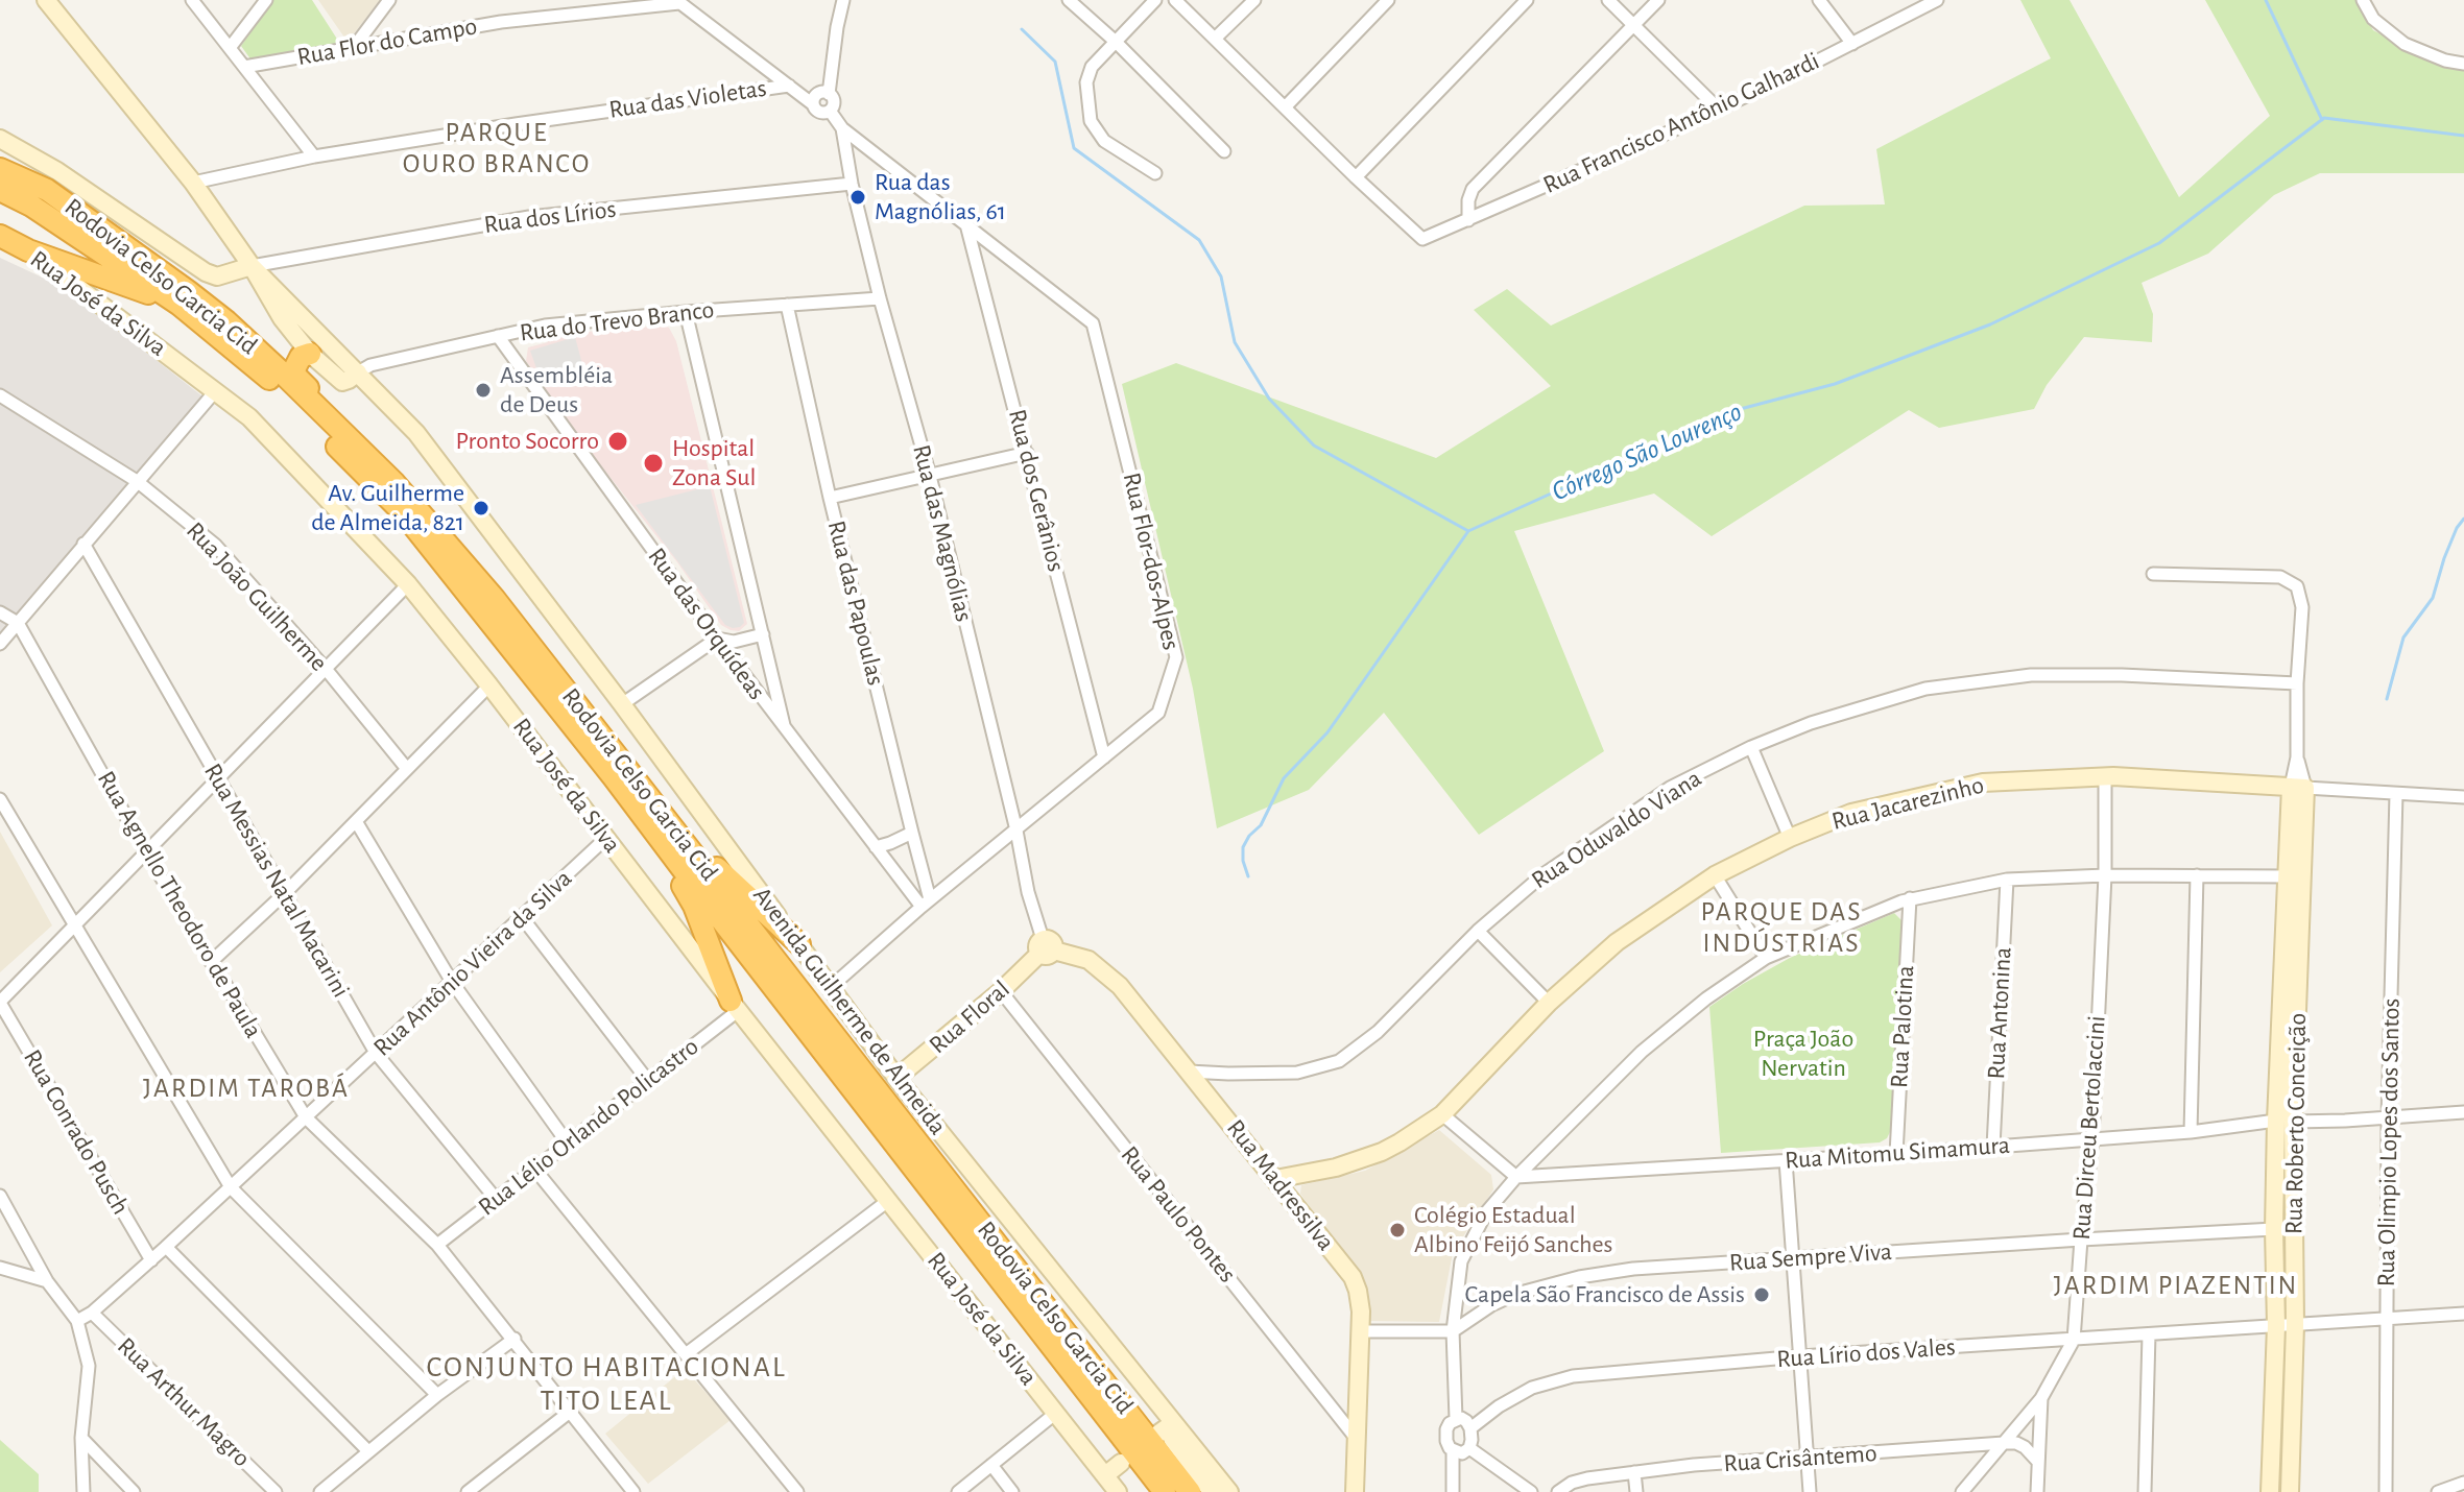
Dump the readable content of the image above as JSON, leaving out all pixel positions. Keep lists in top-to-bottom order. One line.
{"streets":{"highway":["Rodovia Celso Garcia Cid","Rua José da Silva"],"street":["Rua Flor do Campo","Rua das Violetas","Rua Francisco Antônio Galhardi","Rua dos Lírios","Rua do Trevo Branco","Rua dos Gerânios","Rua das Magnólias","Rua Flor-dos-Alpes","Rua João Guilherme","Rua das Papoulas","Rua das Orquídeas","Rua Jacarezinho","Rua Oduvaldo Viana","Rua Messias Natal Macarini","Rua Agnello Theodoro de Paula","Rua Antônio Vieira da Silva","Avenida Guilherme de Almeida","Rua Antonina","Rua Floral","Rua Palotina","Rua Roberto Conceição","Rua Lélio Orlando Policastro","Rua Dirceu Bertolaccini","Rua Conrado Pusch","Rua Olimpio Lopes dos Santos","Rua Mitomu Simamura","Rua Madressilva","Rua Paulo Pontes","Rua Sempre Viva","Rua Lírio dos Vales","Rua Arthur Magro","Rua Crisântemo"]},"crossings":[["Rua das Violetas","Avenida Guilherme de Almeida"],["Rua dos Lírios","Rua das Magnólias"],["Rua dos Lírios","Avenida Guilherme de Almeida"],["Rodovia Celso Garcia Cid","Avenida Guilherme de Almeida"],["Rua José da Silva","Rua Antônio Vieira da Silva"],["Rua José da Silva","Rua Lélio Orlando Policastro"],["Rua do Trevo Branco","Rua das Magnólias"],["Rua do Trevo Branco","Rua das Papoulas"],["Rua do Trevo Branco","Rua das Orquídeas"],["Rua do Trevo Branco","Avenida Guilherme de Almeida"],["Rua dos Gerânios","Rua Flor-dos-Alpes"],["Rua das Magnólias","Rua Flor-dos-Alpes"],["Rua das Magnólias","Rua Floral"],["Rua das Magnólias","Rua Madressilva"],["Rua Flor-dos-Alpes","Rua das Papoulas"],["Rua Flor-dos-Alpes","Rua das Orquídeas"],["Rua Flor-dos-Alpes","Avenida Guilherme de Almeida"],["Rua das Papoulas","Rua das Orquídeas"],["Rua Jacarezinho","Rua Roberto Conceição"],["Rua Jacarezinho","Rua Dirceu Bertolaccini"],["Rua Jacarezinho","Rua Madressilva"],["Rua Oduvaldo Viana","Rua Roberto Conceição"],["Rua Oduvaldo Viana","Rua Madressilva"],["Rua Messias Natal Macarini","Rua Antônio Vieira da Silva"],["Rua Messias Natal Macarini","Rua Lélio Orlando Policastro"],["Rua Agnello Theodoro de Paula","Rua Antônio Vieira da Silva"],["Rua Agnello Theodoro de Paula","Rua Lélio Orlando Policastro"],["Rua Antônio Vieira da Silva","Rua Conrado Pusch"],["Rua Antônio Vieira da Silva","Rua Arthur Magro"],["Avenida Guilherme de Almeida","Rua Floral"],["Rua Antonina","Rua Mitomu Simamura"],["Rua Floral","Rua Madressilva"],["Rua Floral","Rua Paulo Pontes"],["Rua Palotina","Rua Mitomu Simamura"],["Rua Roberto Conceição","Rua Mitomu Simamura"],["Rua Roberto Conceição","Rua Sempre Viva"],["Rua Roberto Conceição","Rua Lírio dos Vales"],["Rua Dirceu Bertolaccini","Rua Mitomu Simamura"],["Rua Dirceu Bertolaccini","Rua Sempre Viva"],["Rua Dirceu Bertolaccini","Rua Lírio dos Vales"],["Rua Dirceu Bertolaccini","Rua Crisântemo"],["Rua Olimpio Lopes dos Santos","Rua Mitomu Simamura"],["Rua Olimpio Lopes dos Santos","Rua Lírio dos Vales"],["Rua Madressilva","Rua Paulo Pontes"]],"districts":["PARQUE OURO BRANCO","PARQUE DAS INDÚSTRIAS","JARDIM TAROBÁ","JARDIM PIAZENTIN","CONJUNTO HABITACIONAL TITO LEAL"],"water":["Córrego São Lourenço"],"parks":["Praça João Nervatin"],"places":["Rua das Magnólias, 61","Assembléia de Deus","Pronto Socorro","Hospital Zona Sul","Av. Guilherme de Almeida, 821","Colégio Estadual Albino Feijó Sanches","Capela São Francisco de Assis"]}
